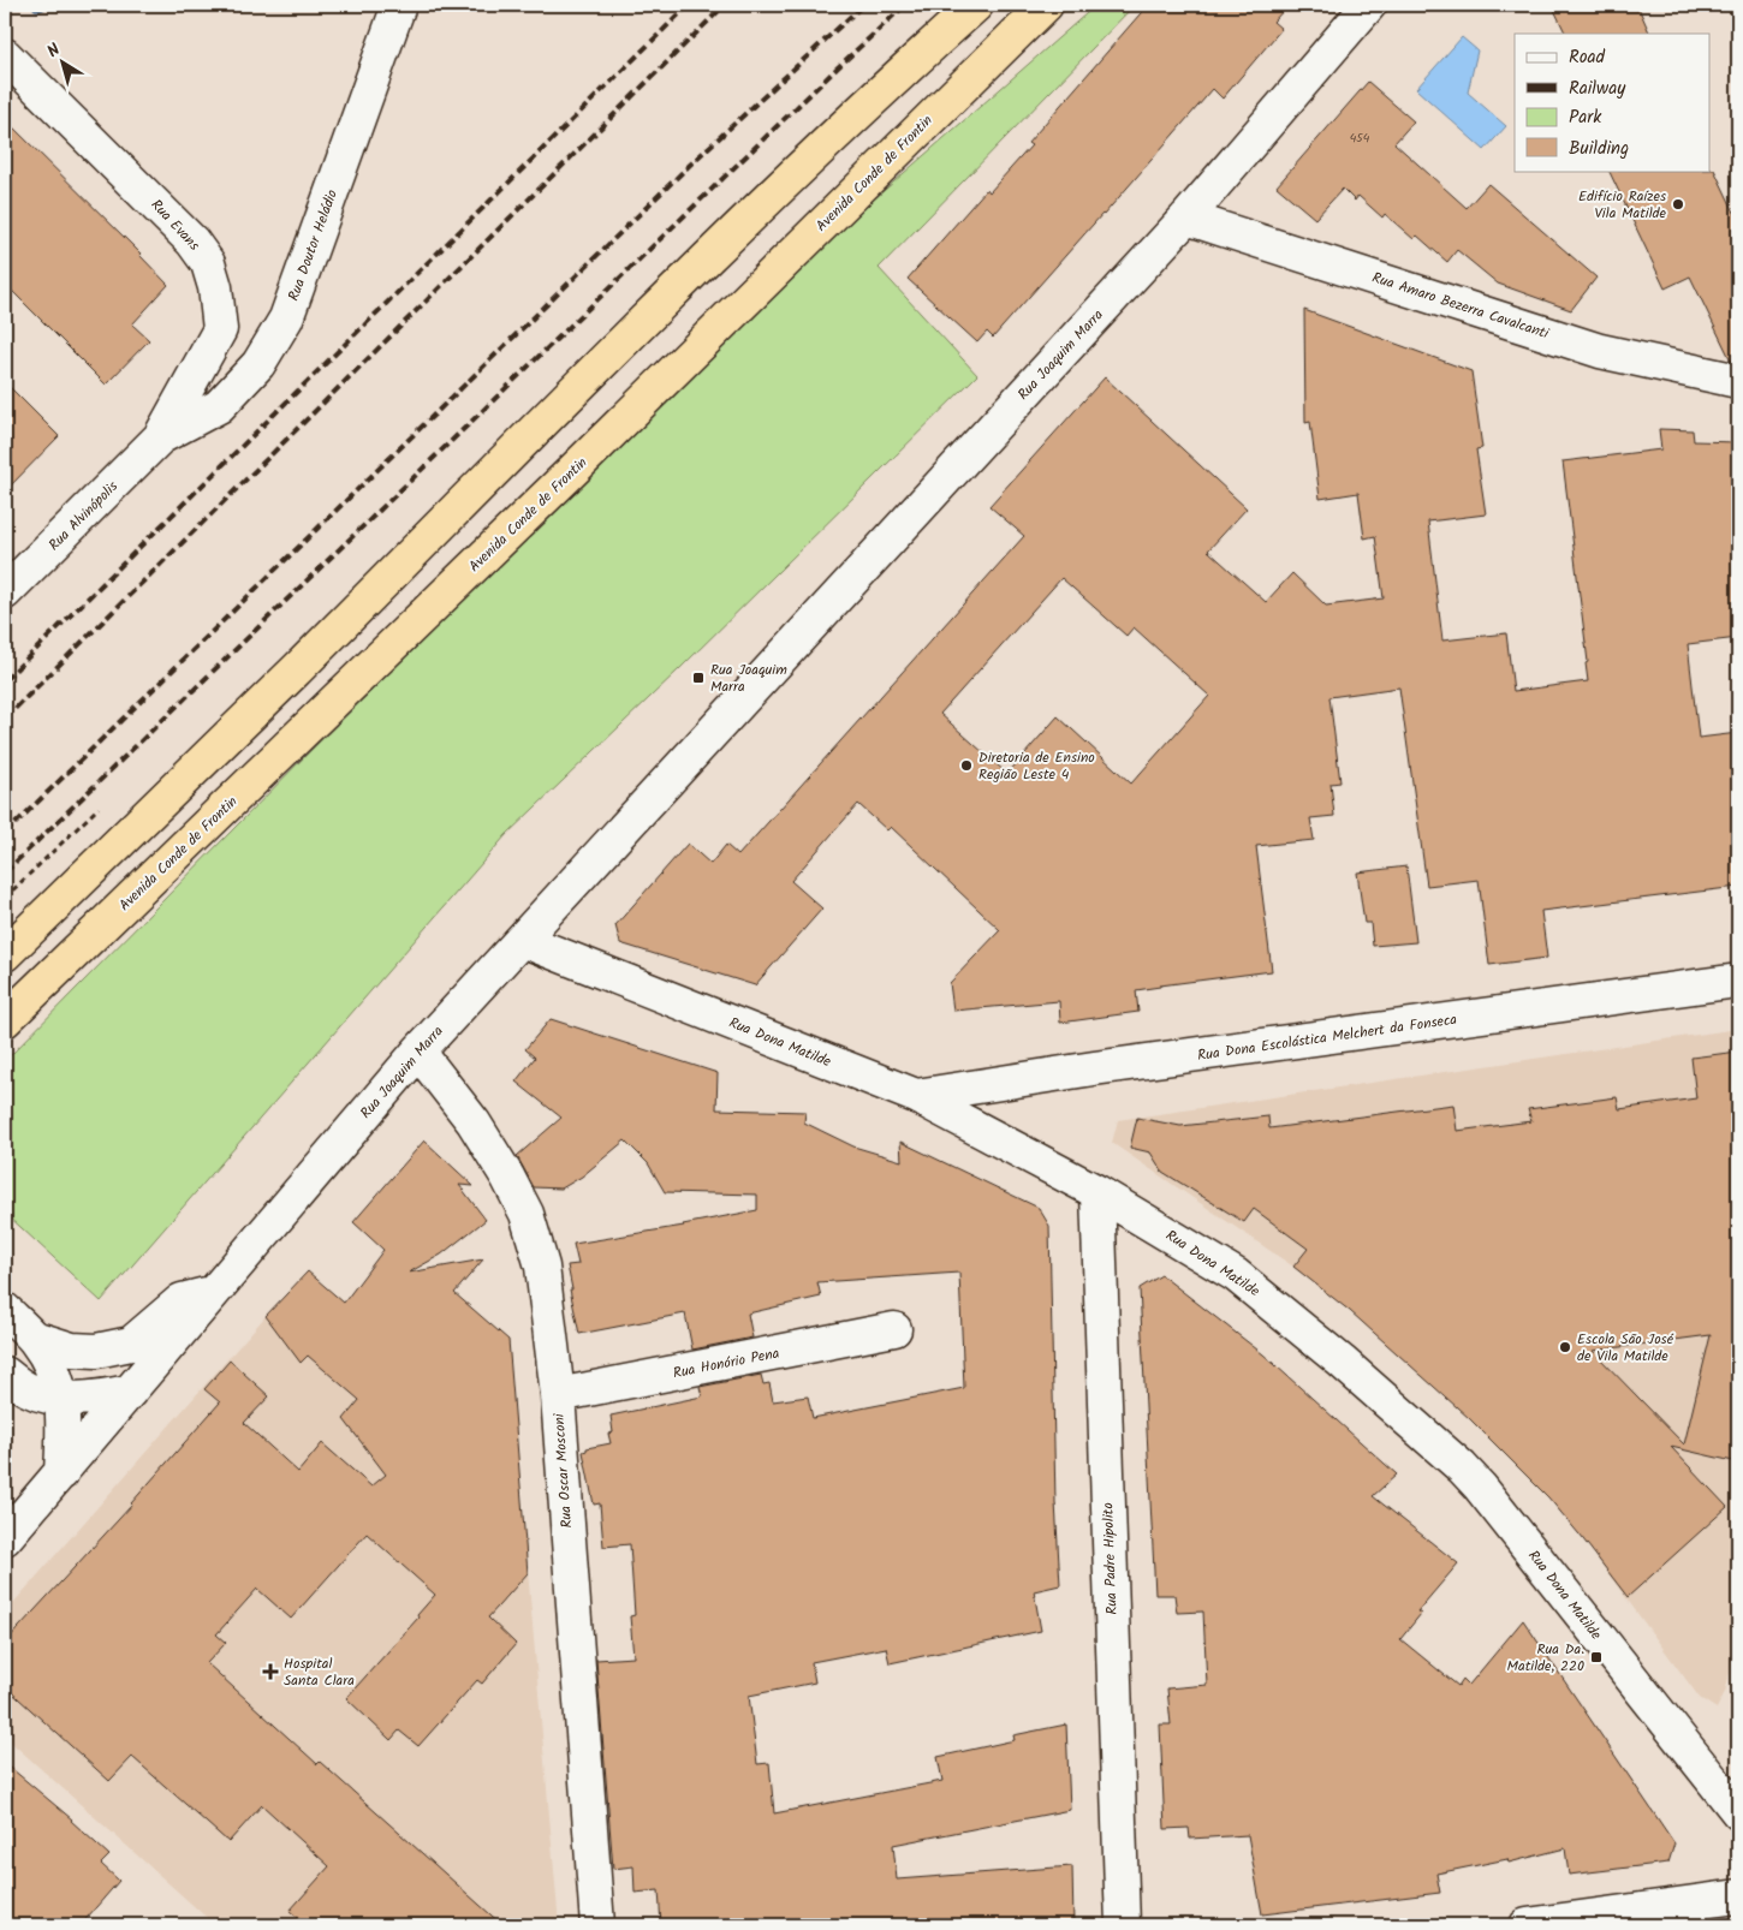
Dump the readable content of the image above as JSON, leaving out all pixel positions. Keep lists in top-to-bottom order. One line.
{"streets":{"highway":["Avenida Conde de Frontin"],"street":["Rua Evans","Rua Doutor Heládio","Rua Amaro Bezerra Cavalcanti","Rua Joaquim Marra","Rua Alvinópolis","Rua Dona Escolástica Melchert da Fonseca","Rua Dona Matilde","Rua Honório Pena","Rua Oscar Mosconi","Rua Padre Hipolito"]},"crossings":[["Rua Evans","Rua Doutor Heládio"],["Rua Evans","Rua Alvinópolis"],["Rua Doutor Heládio","Rua Alvinópolis"],["Rua Amaro Bezerra Cavalcanti","Rua Joaquim Marra"],["Rua Joaquim Marra","Rua Dona Matilde"],["Rua Joaquim Marra","Rua Oscar Mosconi"],["Rua Dona Escolástica Melchert da Fonseca","Rua Dona Matilde"],["Rua Dona Matilde","Rua Padre Hipolito"],["Rua Honório Pena","Rua Oscar Mosconi"]],"places":{"other":["Edifício Raízes Vila Matilde","Diretoria de Ensino Região Leste 4","Escola São José de Vila Matilde"],"transit":["Rua Joaquim Marra","Rua Da. Matilde, 220"],"health":["Hospital Santa Clara"]},"house_numbers":["454"],"legend":["Road","Railway","Park","Building"],"north":"top left"}
